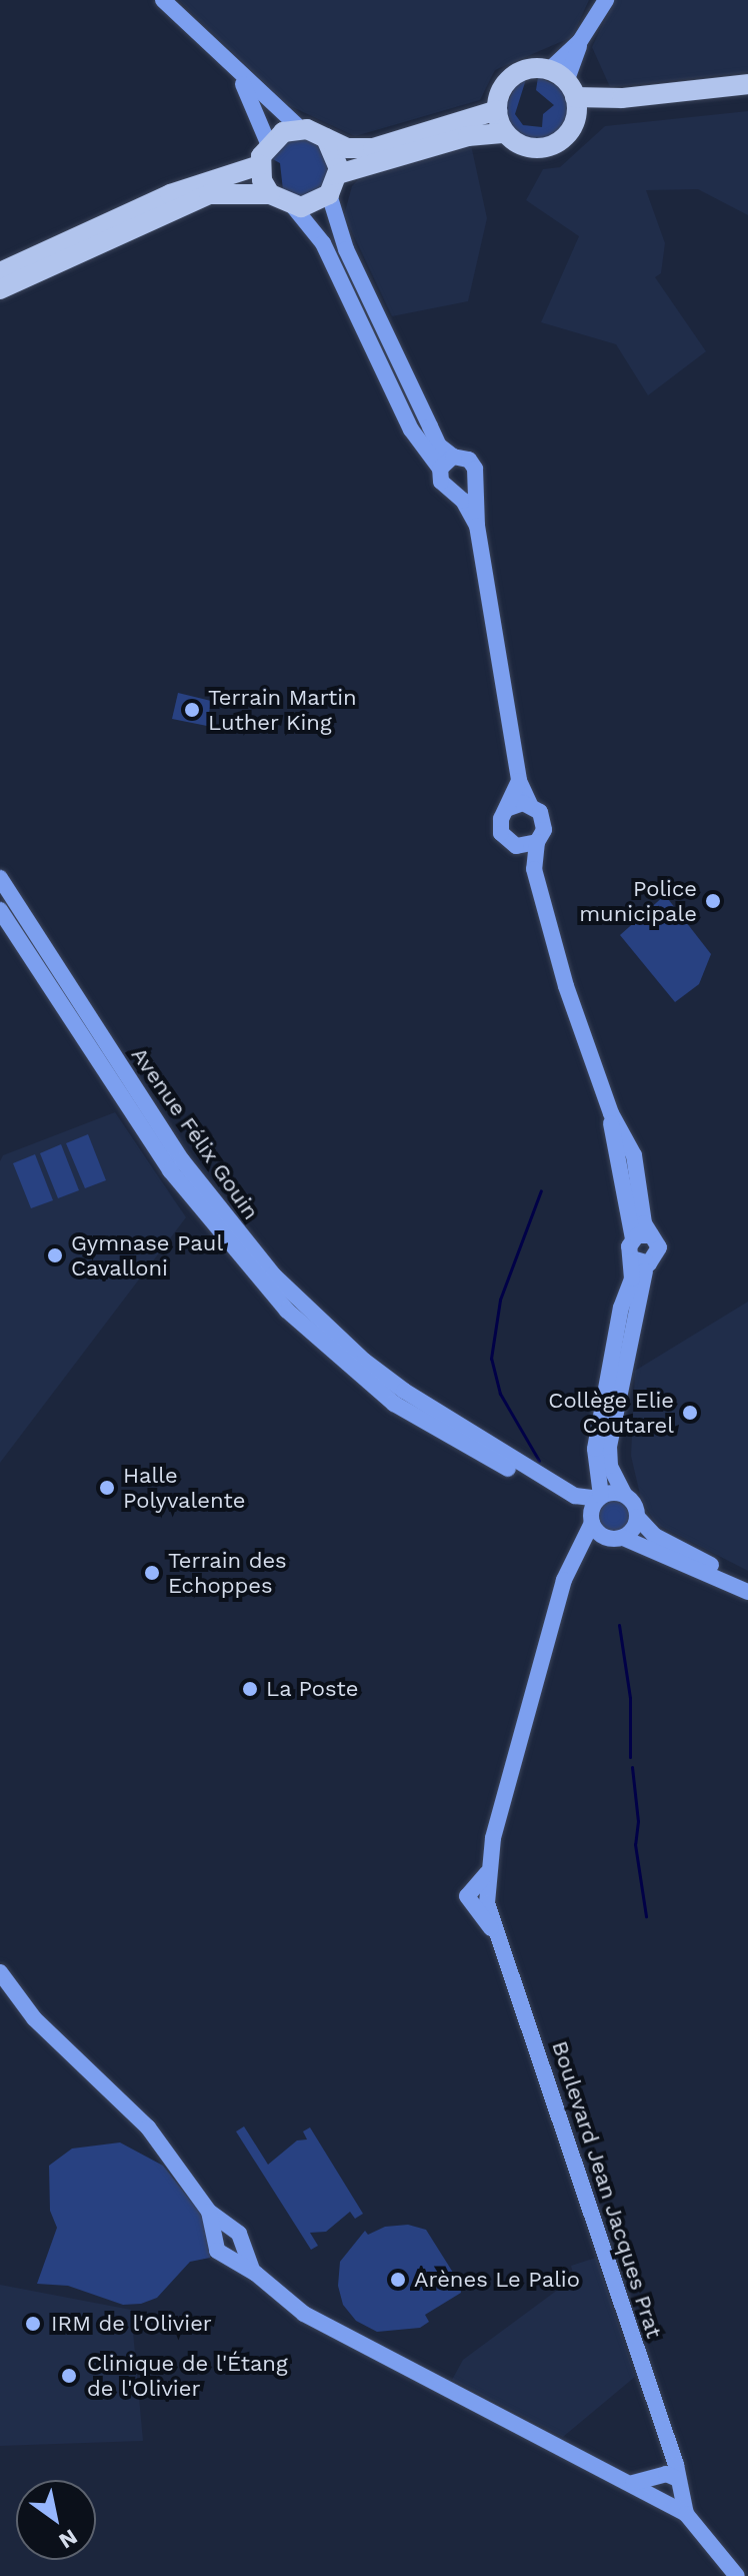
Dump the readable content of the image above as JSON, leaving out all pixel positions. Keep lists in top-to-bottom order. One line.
{"streets":{"main road":["Avenue Félix Gouin","Boulevard Jean Jacques Prat"]},"crossings":[["Avenue Félix Gouin","Boulevard Jean Jacques Prat"]],"places":["Terrain Martin Luther King","Police municipale","Gymnase Paul Cavalloni","Collège Elie Coutarel","Halle Polyvalente","Terrain des Echoppes","La Poste","Arènes Le Palio","IRM de l'Olivier","Clinique de l'Étang de l'Olivier"],"north":"bottom right"}
